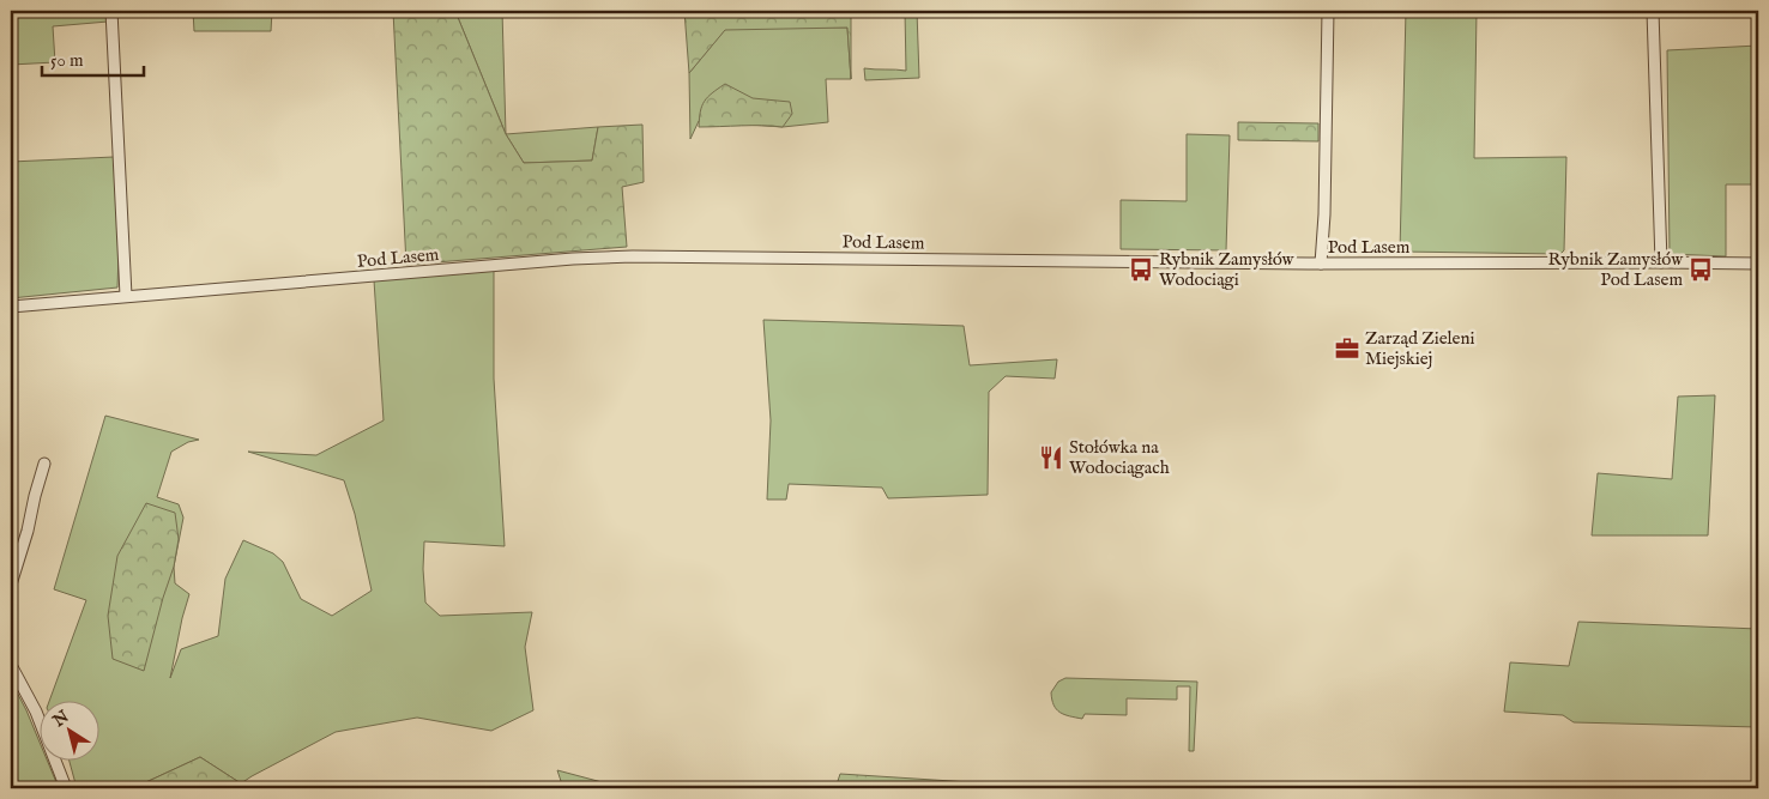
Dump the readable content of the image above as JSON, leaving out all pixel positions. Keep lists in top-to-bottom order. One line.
{"streets":{"street":["Pod Lasem"]},"places":{"bus stop":["Rybnik Zamysłów Wodociągi","Rybnik Zamysłów Pod Lasem"],"office":["Zarząd Zieleni Miejskiej"],"restaurant":["Stołówka na Wodociągach"]},"scale_bar":"50 m","north":"top left"}
